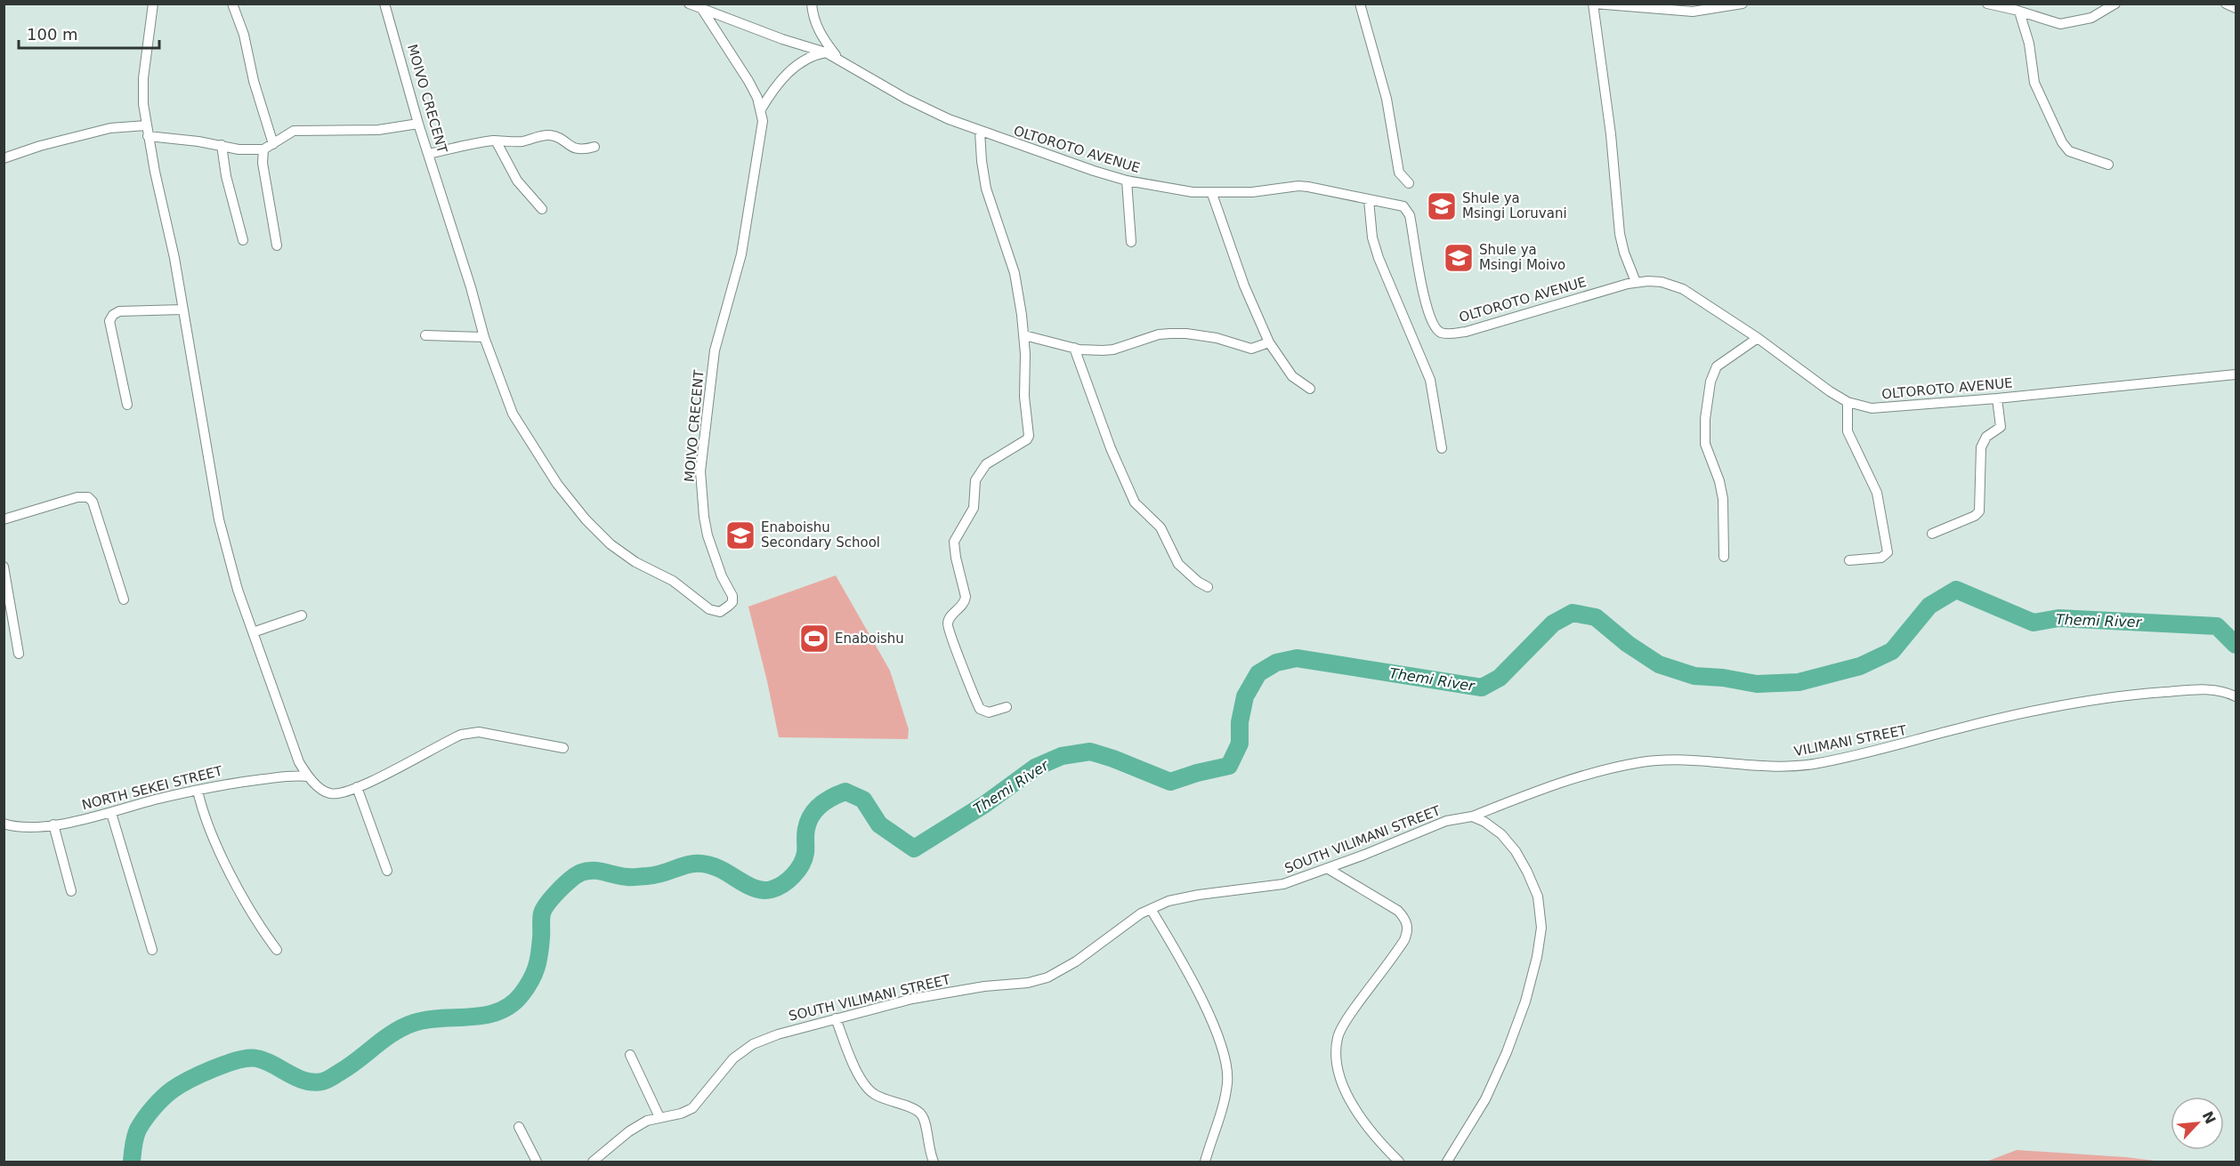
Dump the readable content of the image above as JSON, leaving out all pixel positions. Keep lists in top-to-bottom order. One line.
{"streets":{"street":["MOIVO CRECENT","OLTOROTO AVENUE","VILIMANI STREET","NORTH SEKEI STREET","SOUTH VILIMANI STREET"]},"crossings":[["MOIVO CRECENT","OLTOROTO AVENUE"],["VILIMANI STREET","SOUTH VILIMANI STREET"]],"water":["Themi River"],"places":{"school or university":["Shule ya Msingi Loruvani","Shule ya Msingi Moivo","Enaboishu Secondary School"],"sports":["Enaboishu"]},"scale_bar":"100 m","north":"top right"}
